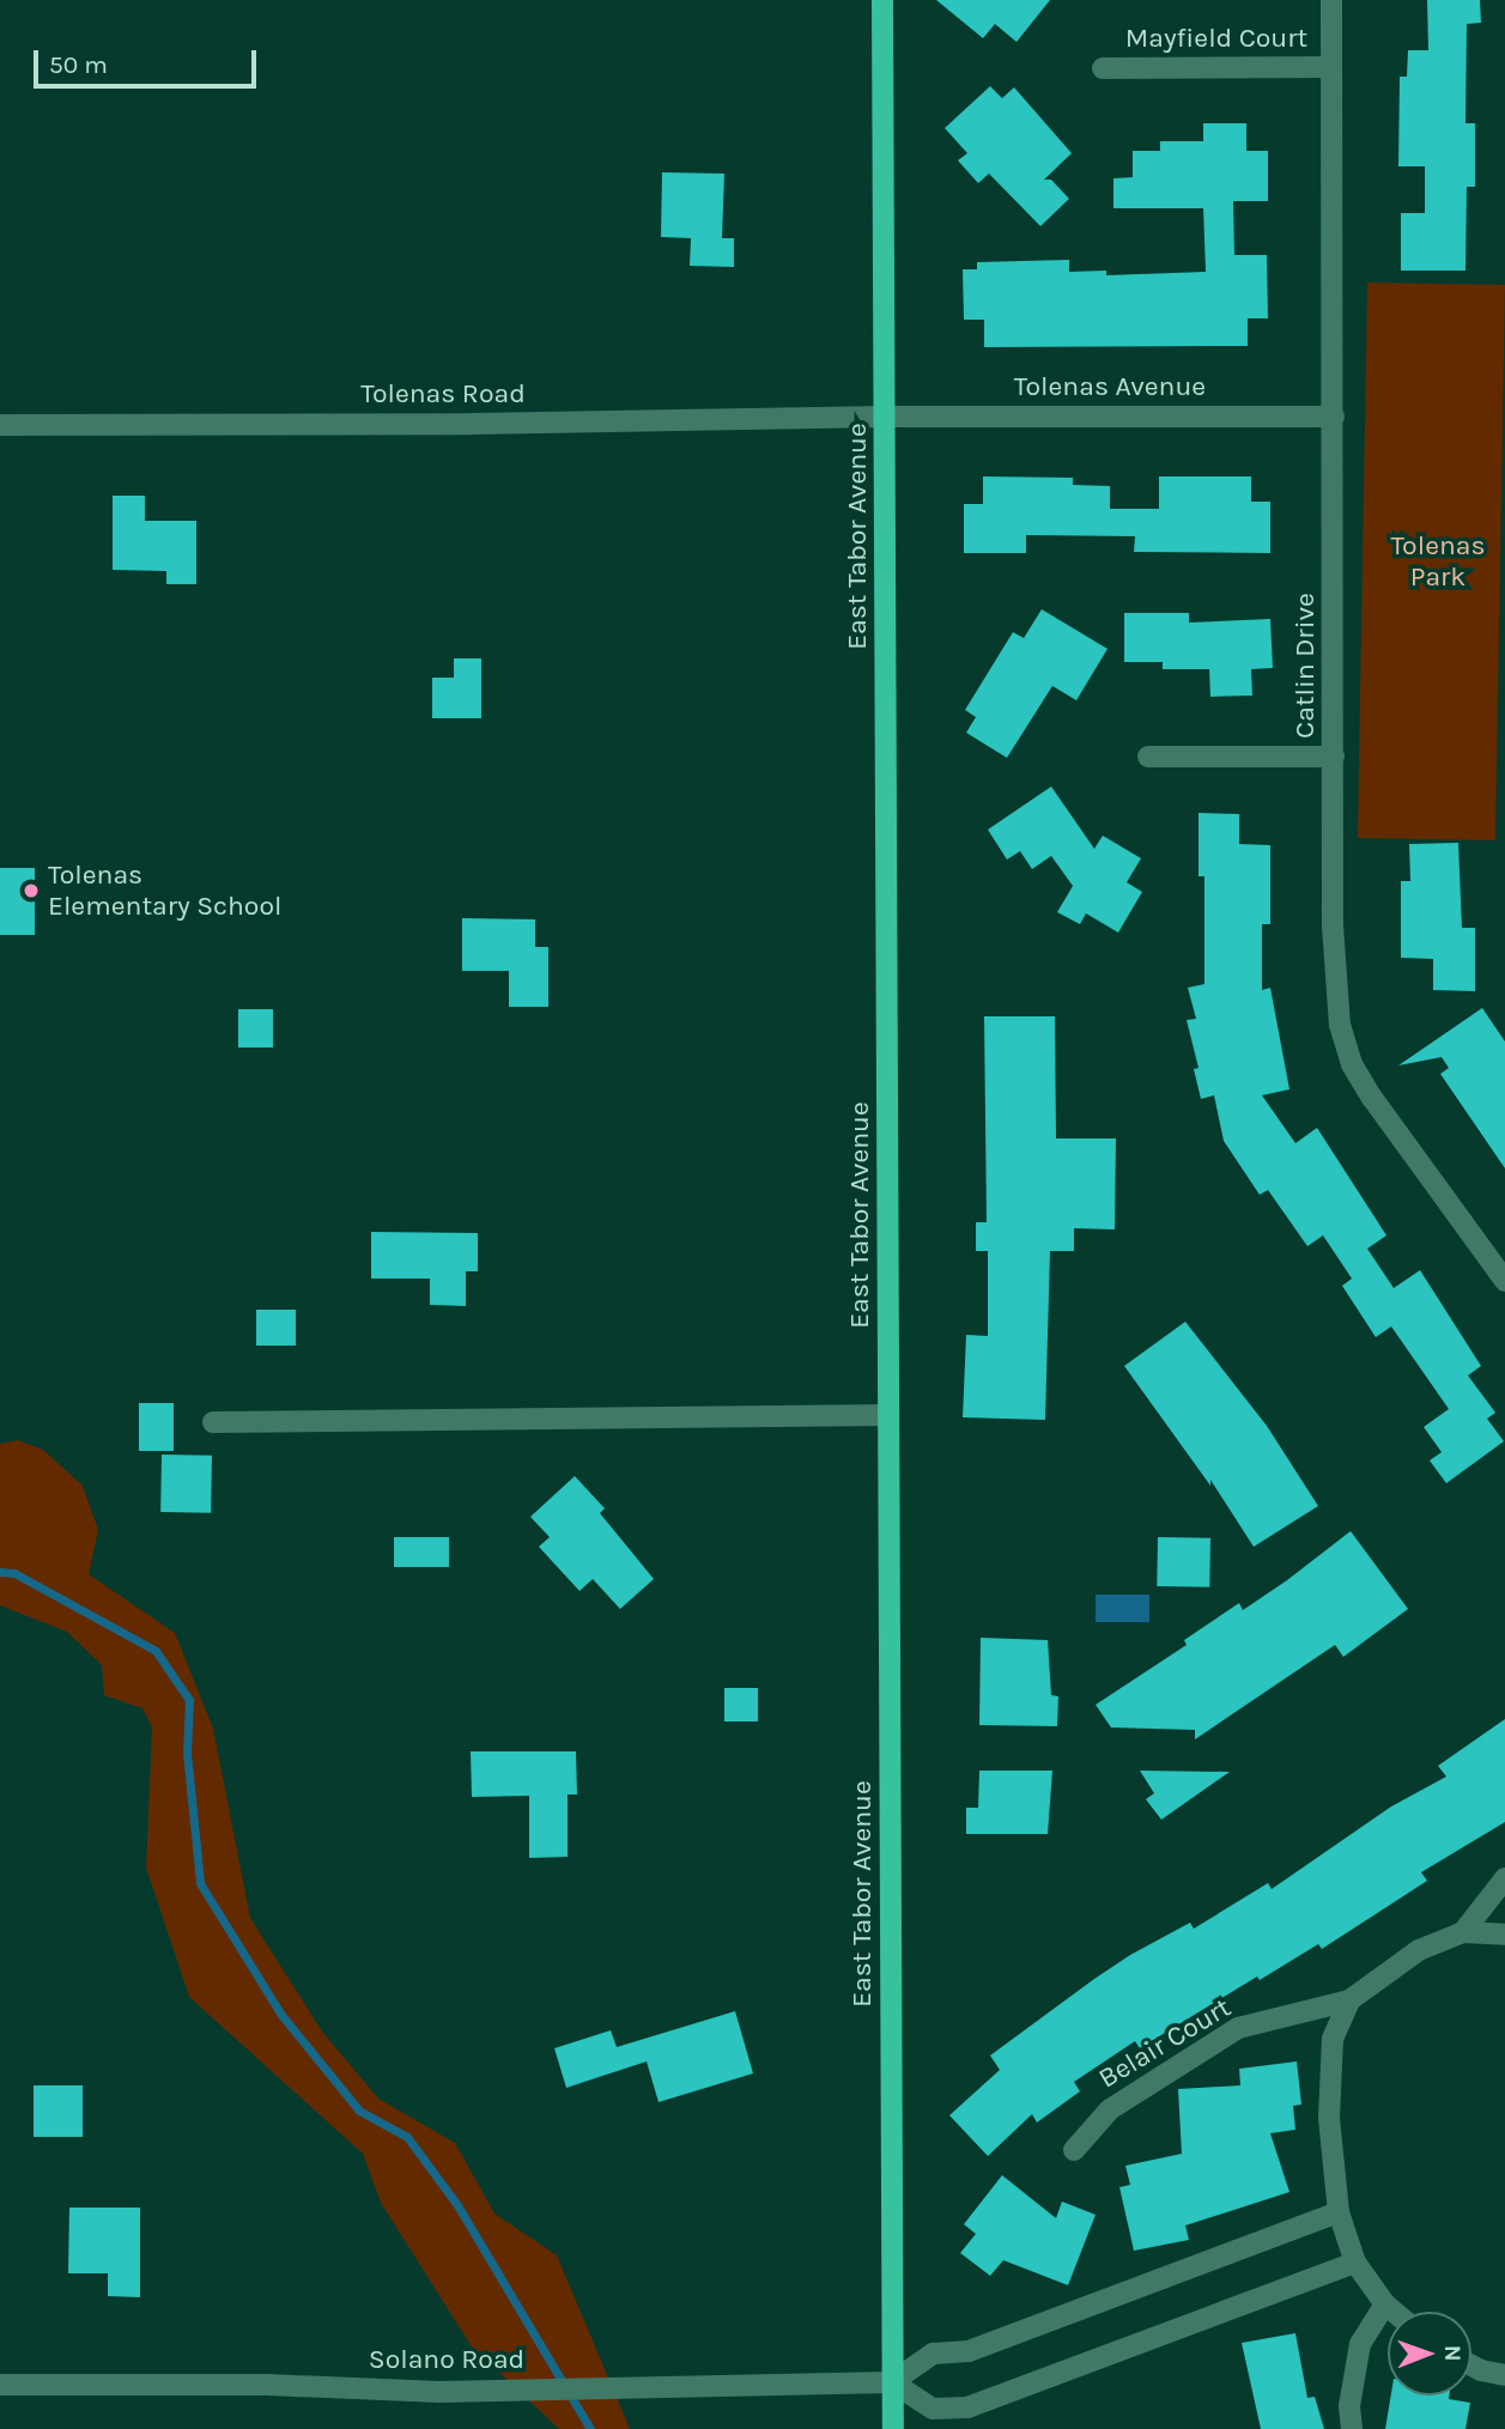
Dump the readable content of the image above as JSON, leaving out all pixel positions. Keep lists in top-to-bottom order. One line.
{"streets":{"main road":["East Tabor Avenue"],"street":["Mayfield Court","Tolenas Avenue","Tolenas Road","Catlin Drive","Belair Court","Solano Road"]},"crossings":[["Mayfield Court","Catlin Drive"],["Tolenas Avenue","Tolenas Road"],["Tolenas Avenue","East Tabor Avenue"],["Tolenas Avenue","Catlin Drive"],["Tolenas Road","East Tabor Avenue"],["East Tabor Avenue","Solano Road"]],"parks":["Tolenas Park"],"places":["Tolenas Elementary School"],"scale_bar":"50 m","north":"right"}
